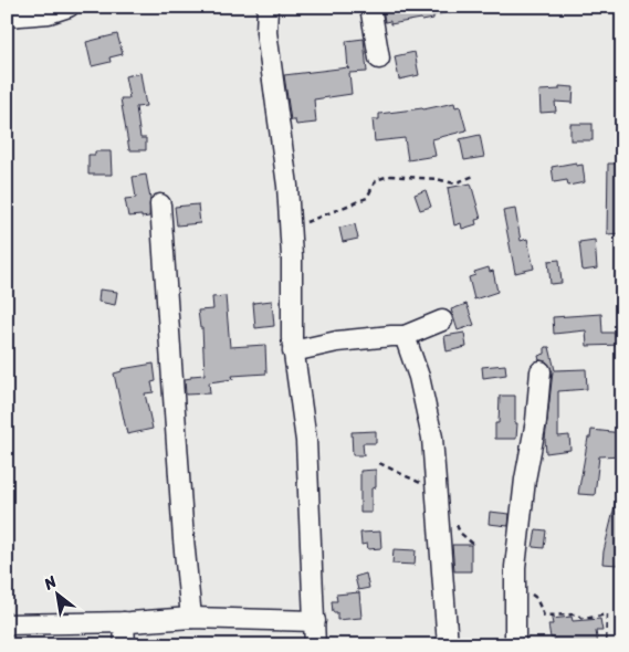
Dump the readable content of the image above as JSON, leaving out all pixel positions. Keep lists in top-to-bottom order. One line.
{"north":"top left"}
